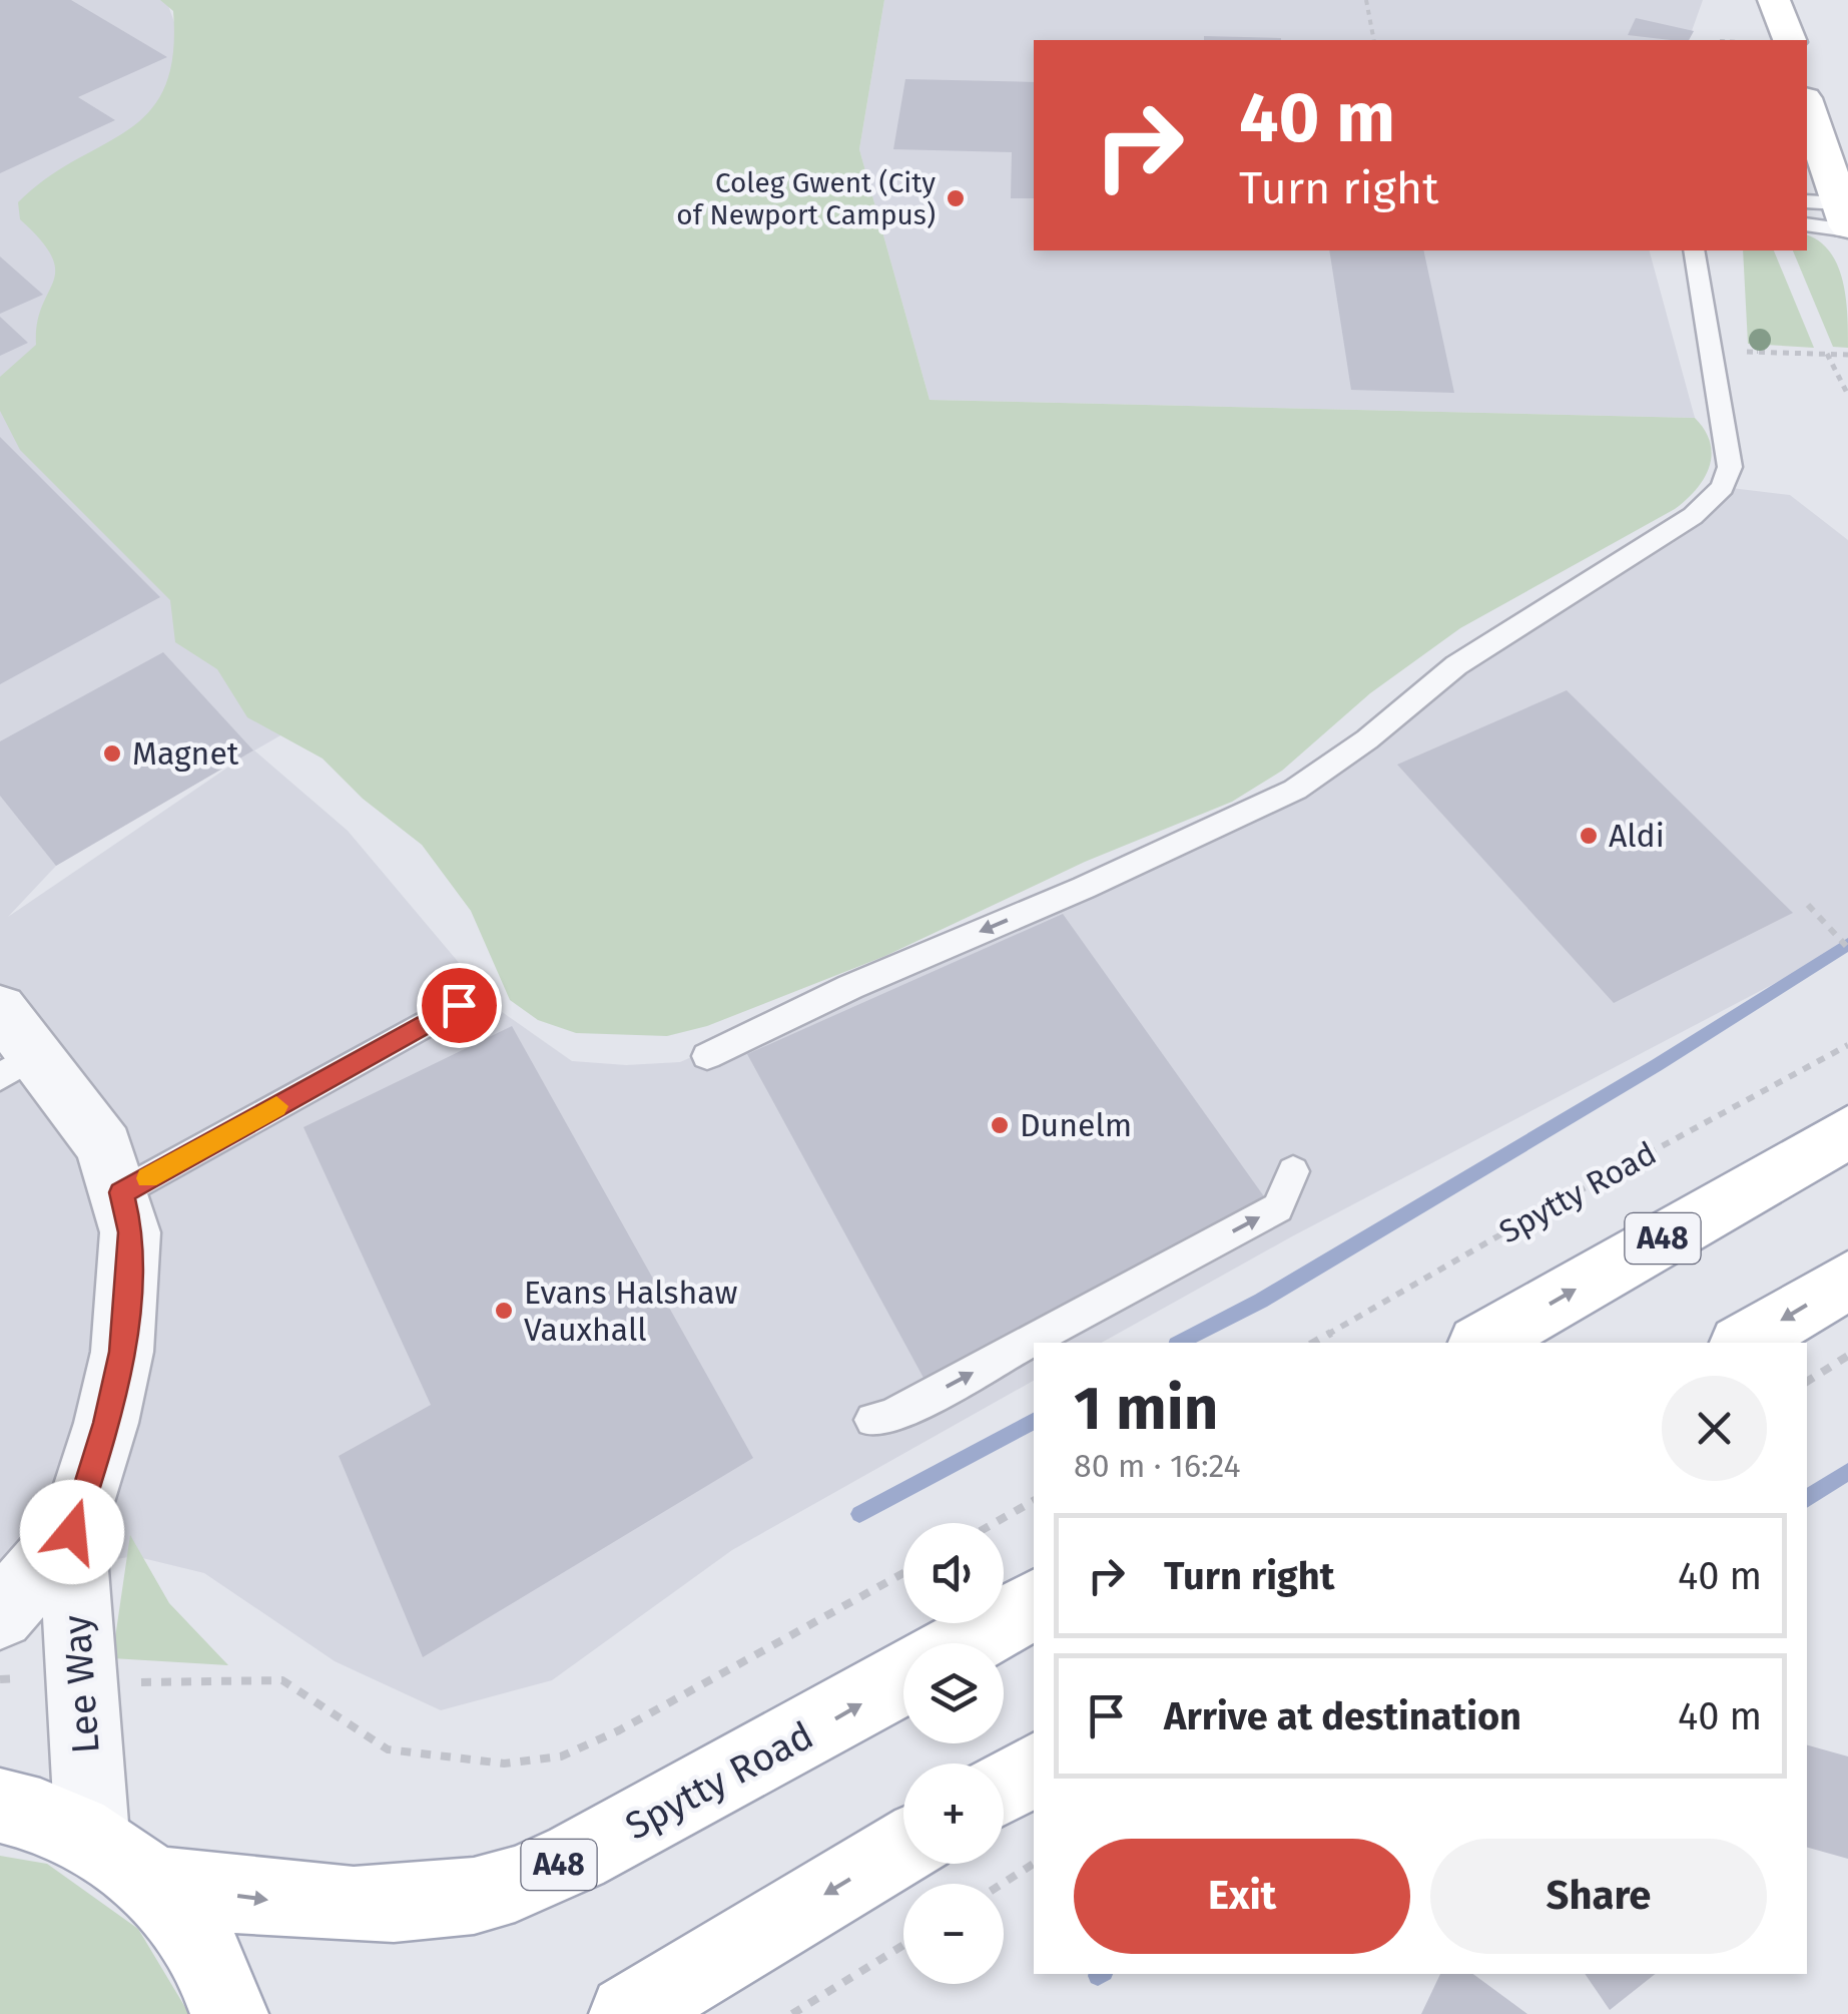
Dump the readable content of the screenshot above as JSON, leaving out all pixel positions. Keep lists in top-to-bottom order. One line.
{"streets":{"main road":["Spytty Road","A48"],"street":["Lee Way"]},"crossings":[["Spytty Road","A48"],["A48","Lee Way"]],"places":["Coleg Gwent (City of Newport Campus)","Magnet","Aldi","Dunelm","Evans Halshaw Vauxhall"],"page":{"turn":["40 m","Turn right"],"heading":["1 min","80 m · 16:24"],"list":[{"name":"Turn right","value":"40 m"},{"name":"Arrive at destination","value":"40 m"}],"map_buttons":["+","−"],"buttons":["Exit","Share"]}}
